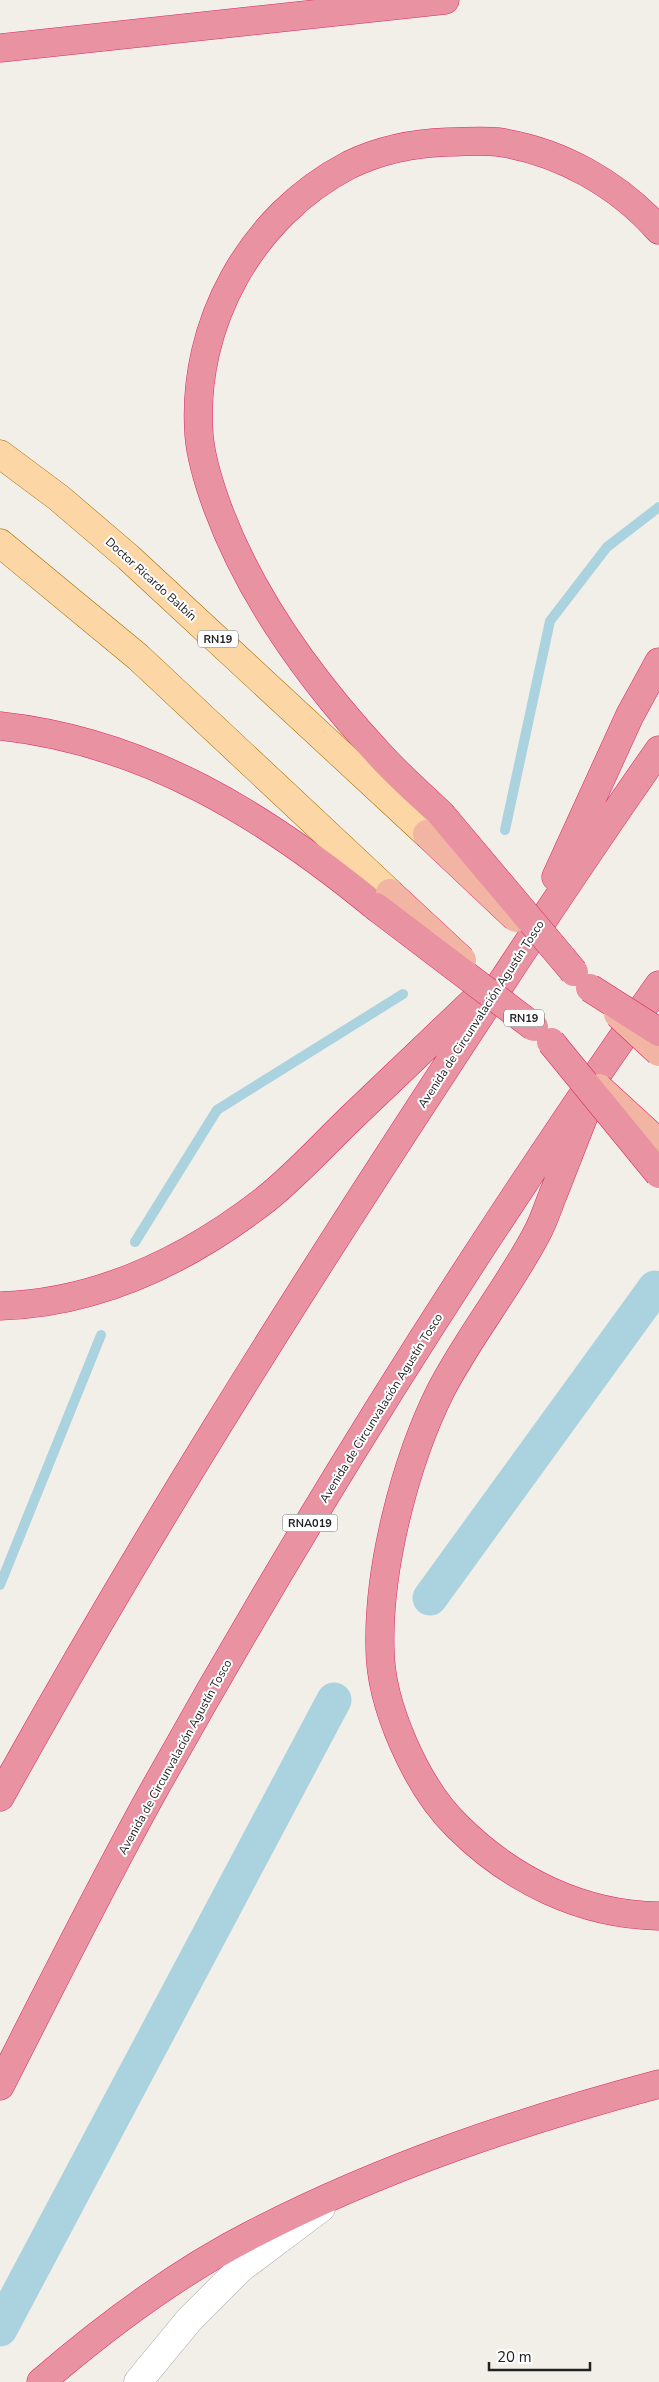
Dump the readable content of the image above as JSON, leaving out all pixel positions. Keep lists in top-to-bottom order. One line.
{"streets":{"highway":["RN19","Avenida de Circunvalación Agustín Tosco","RNA019"],"main road":["Doctor Ricardo Balbín"]},"scale_bar":"20 m"}
